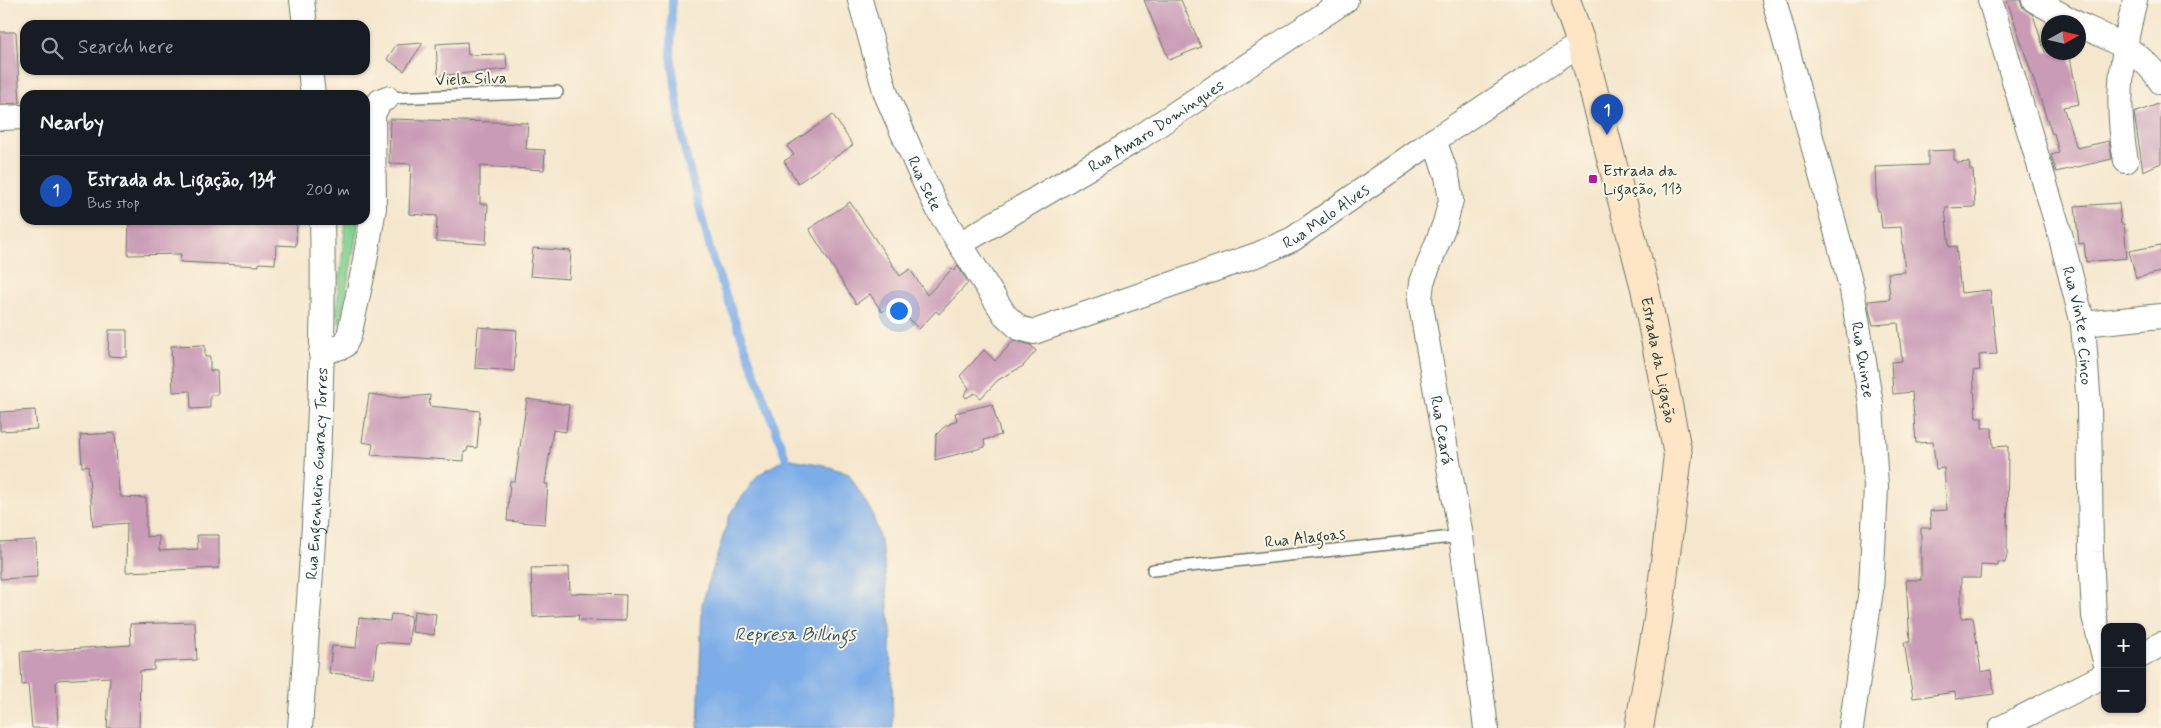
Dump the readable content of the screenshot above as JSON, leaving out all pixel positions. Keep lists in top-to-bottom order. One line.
{"streets":{"street":["Rua Amaro Domingues","Rua Sete","Rua Melo Alves","Rua Vinte e Cinco","Rua Quinze","Estrada da Ligação","Rua Ceará","Rua Engenheiro Guaracy Torres"],"lane":["Viela Silva","Rua Alagoas"]},"crossings":[["Rua Amaro Domingues","Rua Sete"],["Rua Sete","Rua Melo Alves"],["Rua Melo Alves","Estrada da Ligação"],["Rua Melo Alves","Rua Ceará"],["Rua Ceará","Rua Alagoas"]],"water":["Represa Billings"],"places":{"transit":["Estrada da Ligação, 113"]},"north":"right","page":{"search":"Search here","heading":"Nearby","pins":"1","list":[{"mark":"1","name":"Estrada da Ligação, 134","note":"Bus stop","value":"200 m"}],"map_buttons":["+","−"]}}
